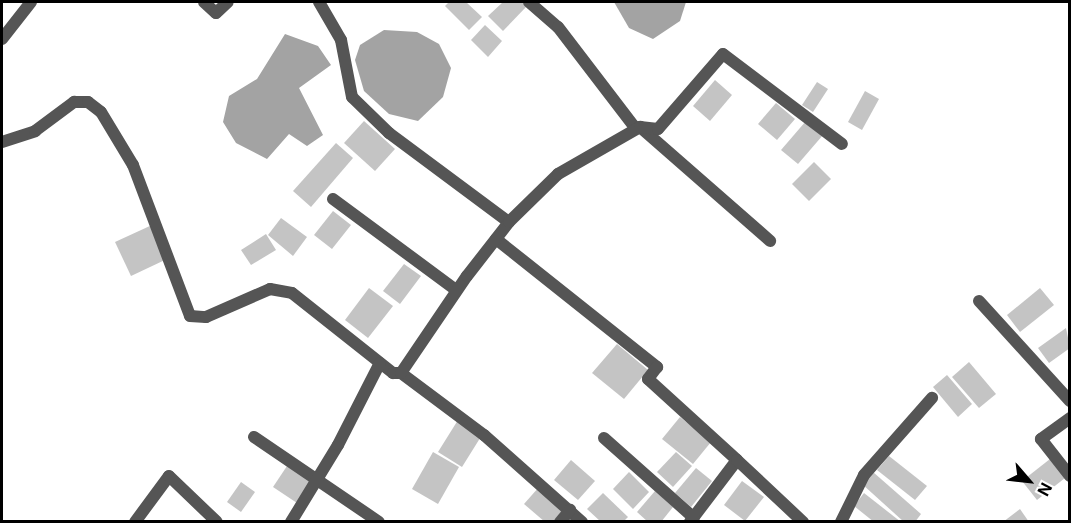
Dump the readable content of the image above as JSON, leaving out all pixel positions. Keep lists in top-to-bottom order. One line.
{"north":"bottom right"}
